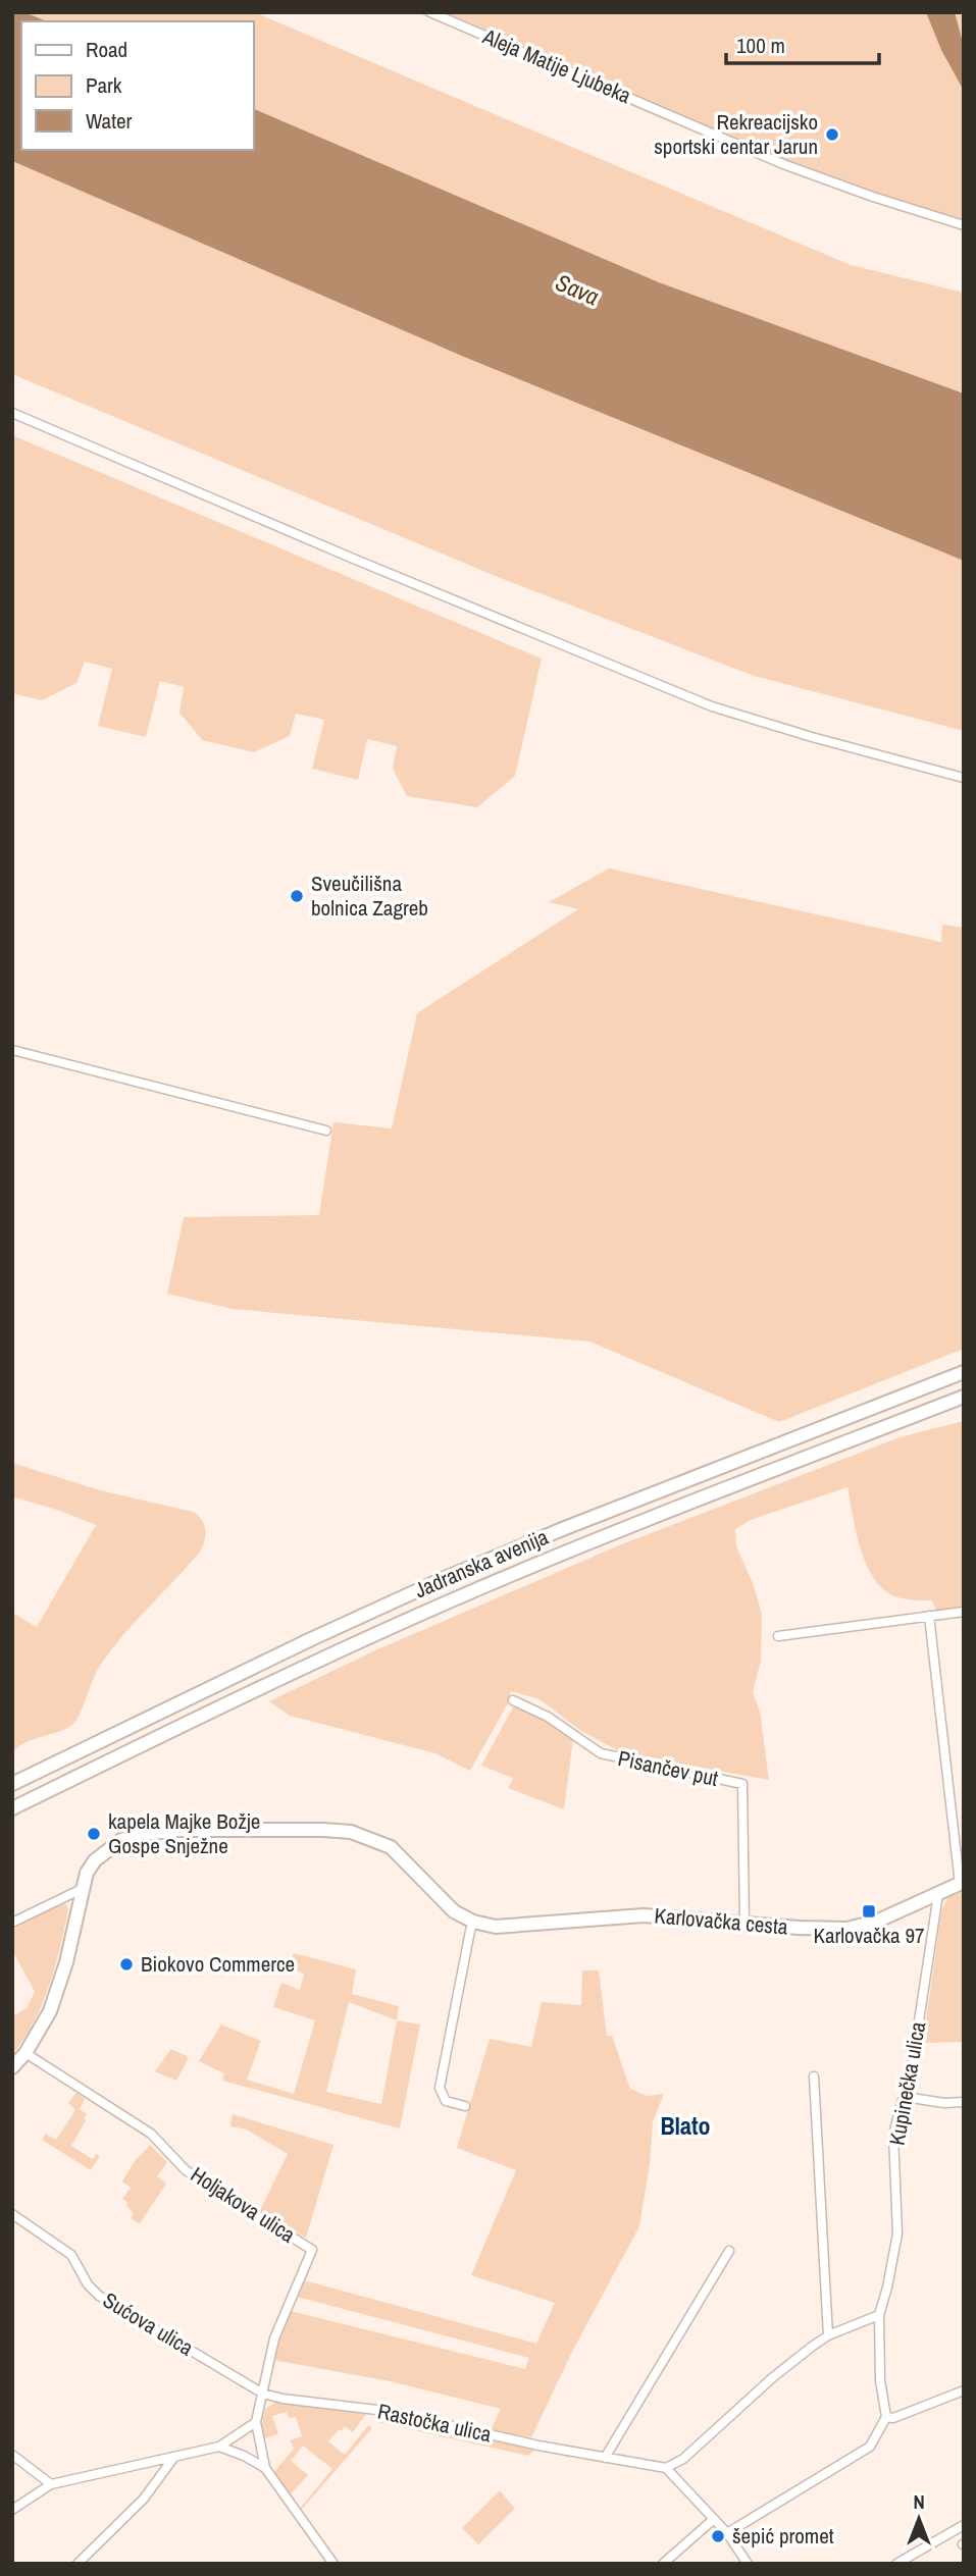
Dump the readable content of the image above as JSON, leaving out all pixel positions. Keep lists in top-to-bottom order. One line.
{"streets":{"main road":["Jadranska avenija","Karlovačka cesta"],"street":["Aleja Matije Ljubeka","Pisančev put","Kupinečka ulica","Holjakova ulica","Sućova ulica","Rastočka ulica"]},"crossings":[["Pisančev put","Karlovačka cesta"],["Karlovačka cesta","Kupinečka ulica"],["Karlovačka cesta","Holjakova ulica"],["Holjakova ulica","Sućova ulica"],["Holjakova ulica","Rastočka ulica"],["Sućova ulica","Rastočka ulica"]],"districts":["Blato"],"water":["Sava"],"places":{"other":["Rekreacijsko sportski centar Jarun","Sveučilišna bolnica Zagreb","kapela Majke Božje Gospe Snježne","Biokovo Commerce","šepić promet"],"transit":["Karlovačka 97"]},"legend":["Road","Park","Water"],"scale_bar":"100 m","north":"top"}
